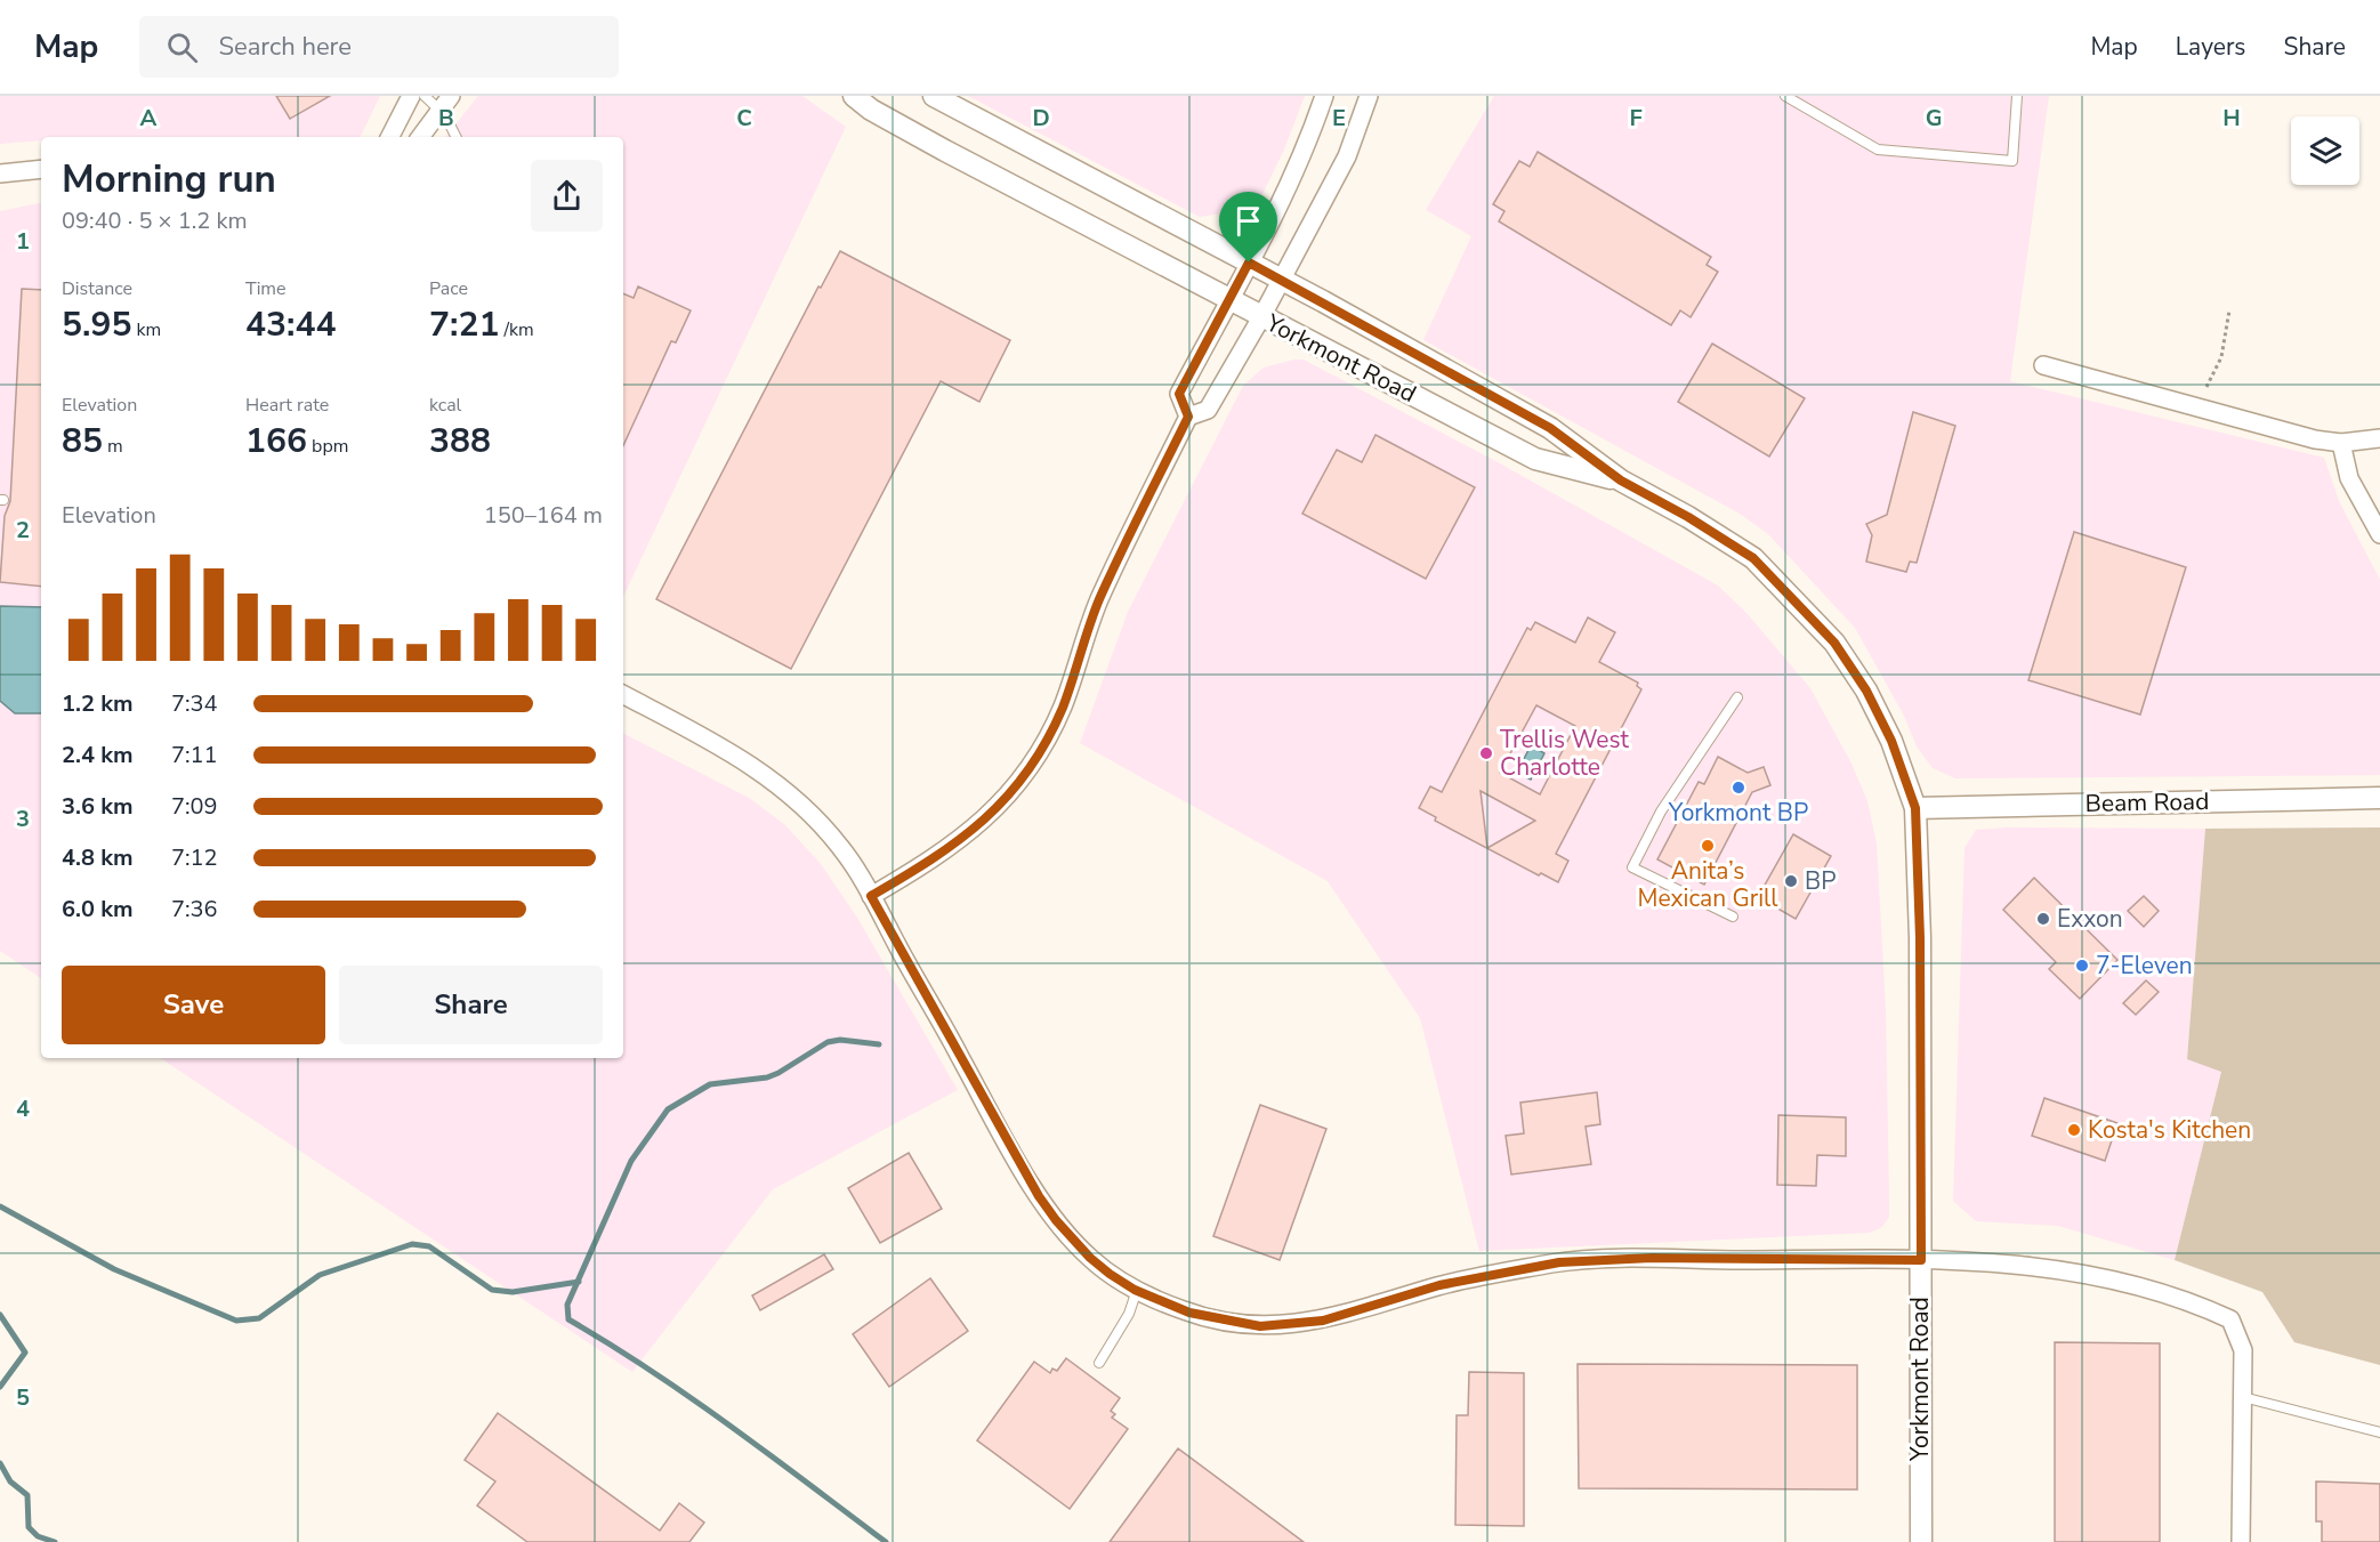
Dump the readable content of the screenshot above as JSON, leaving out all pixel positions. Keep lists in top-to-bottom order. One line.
{"streets":{"street":["Yorkmont Road","Beam Road"]},"crossings":[["Yorkmont Road","Beam Road"]],"places":["Trellis West Charlotte","Yorkmont BP","Anita’s Mexican Grill","BP","Exxon","7-Eleven","Kosta's Kitchen"],"page":{"header":"Map","search":"Search here","nav":["Map","Layers","Share"],"heading":["Morning run","09:40 · 5 × 1.2 km"],"stats":[["Distance","5.95 km"],["Time","43:44"],["Pace","7:21 /km"],["Elevation","85 m"],["Heart rate","166 bpm"],["kcal","388"]],"chart":["Elevation","150–164 m"],"list":[{"name":"1.2 km","note":"7:34"},{"name":"2.4 km","note":"7:11"},{"name":"3.6 km","note":"7:09"},{"name":"4.8 km","note":"7:12"},{"name":"6.0 km","note":"7:36"}],"buttons":["Save","Share"]},"grid":{"columns":["A","B","C","D","E","F","G","H"],"rows":["1","2","3","4","5"]}}
